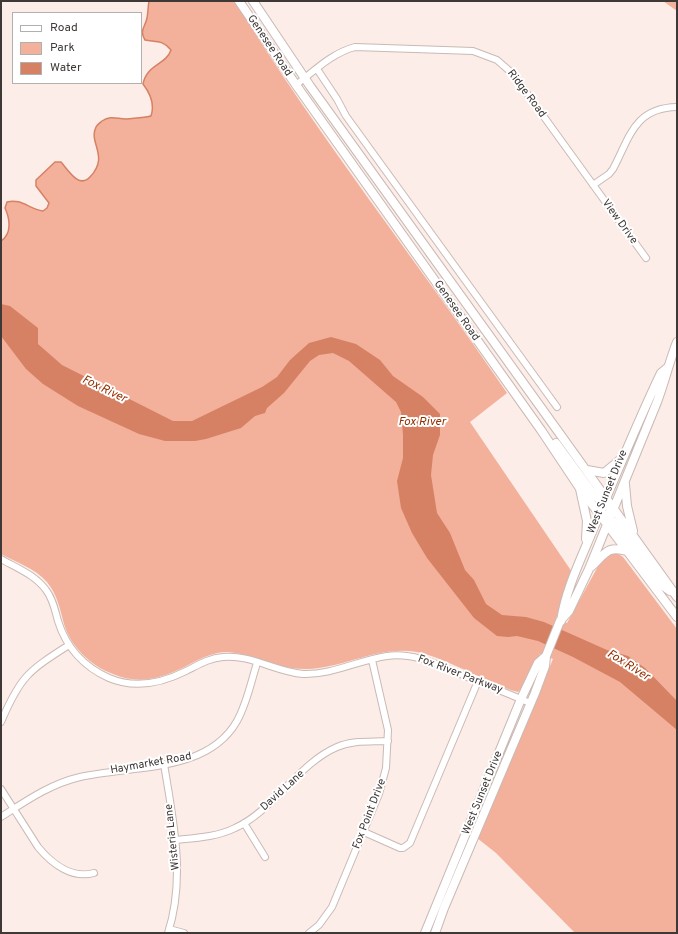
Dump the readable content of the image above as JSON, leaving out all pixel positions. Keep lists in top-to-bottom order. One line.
{"streets":{"main road":["Genesee Road","West Sunset Drive"],"street":["Ridge Road","View Drive","Fox River Parkway","Haymarket Road","David Lane","Fox Point Drive","Wisteria Lane"]},"crossings":[["Genesee Road","Ridge Road"],["Genesee Road","West Sunset Drive"],["Ridge Road","View Drive"],["West Sunset Drive","Fox River Parkway"],["Fox River Parkway","Haymarket Road"],["Fox River Parkway","Fox Point Drive"],["Haymarket Road","Wisteria Lane"],["David Lane","Fox Point Drive"],["David Lane","Wisteria Lane"]],"water":["Fox River"],"legend":["Road","Park","Water"]}
